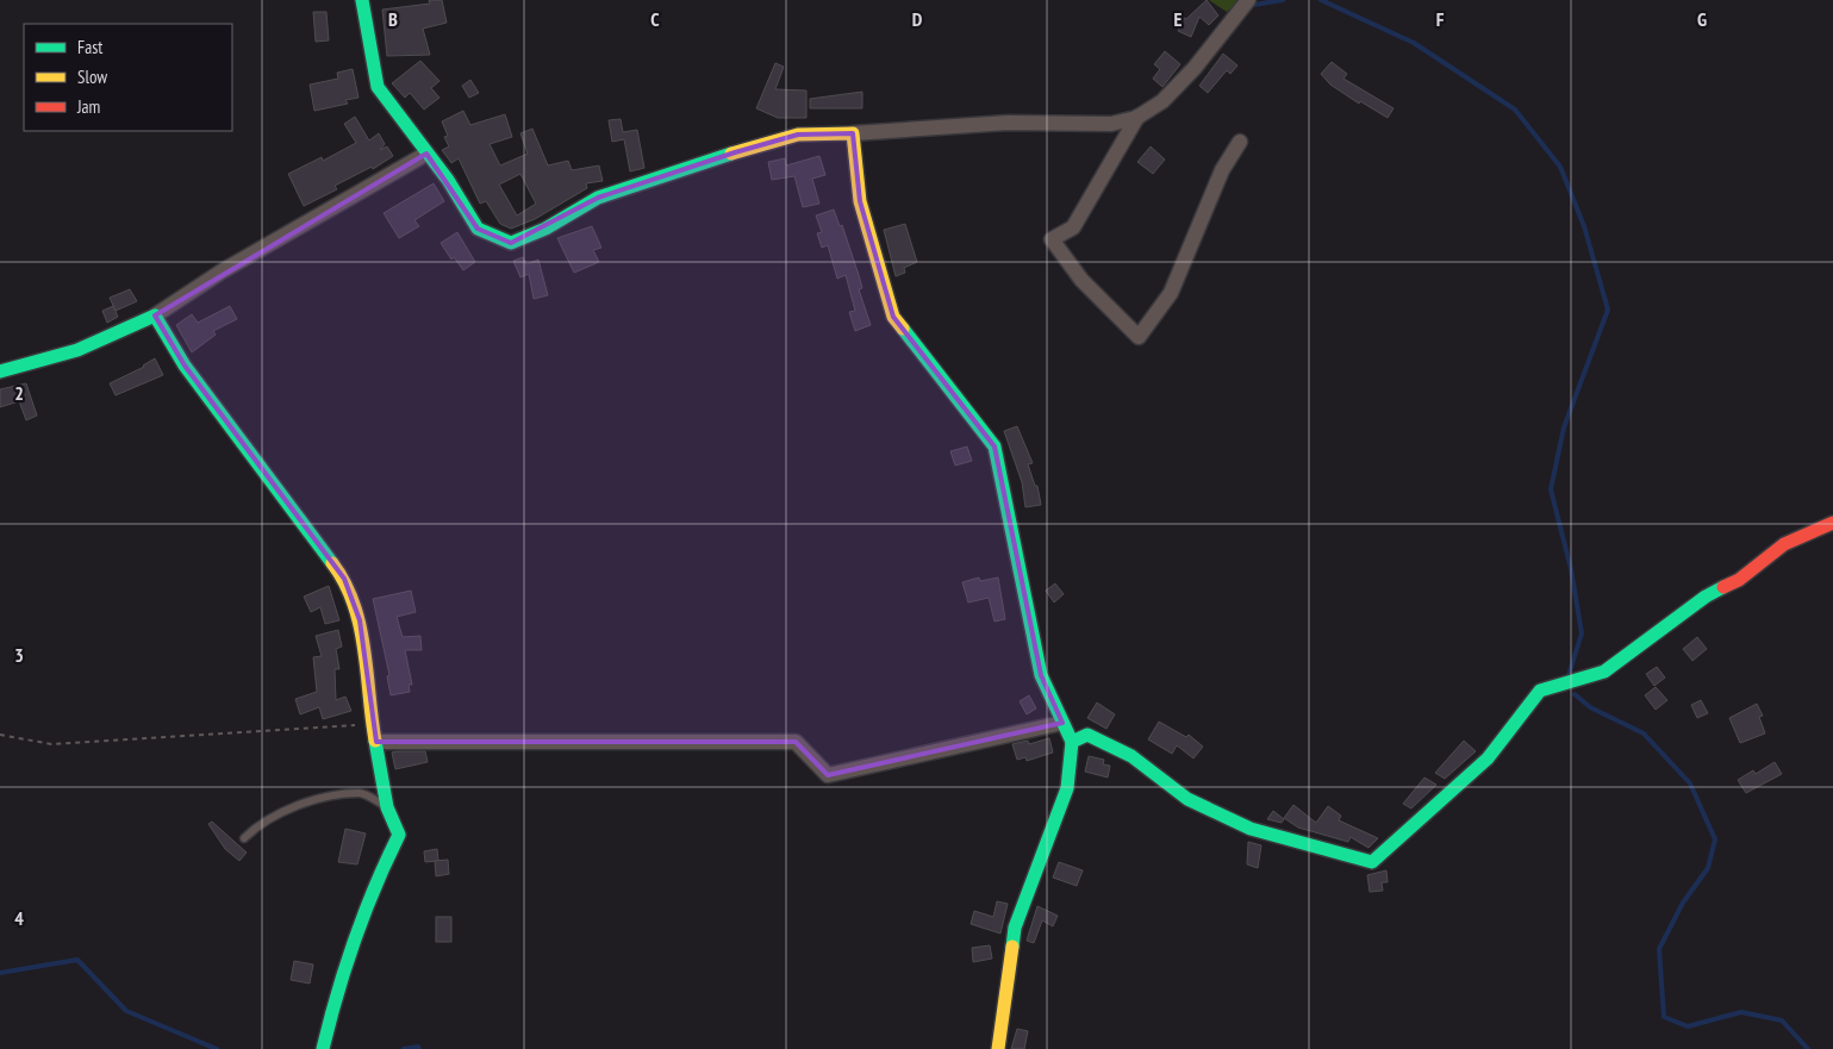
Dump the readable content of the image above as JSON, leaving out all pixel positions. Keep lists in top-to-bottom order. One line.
{"legend":["Fast","Slow","Jam"],"grid":{"columns":["B","C","D","E","F","G"],"rows":["2","3","4"]}}
